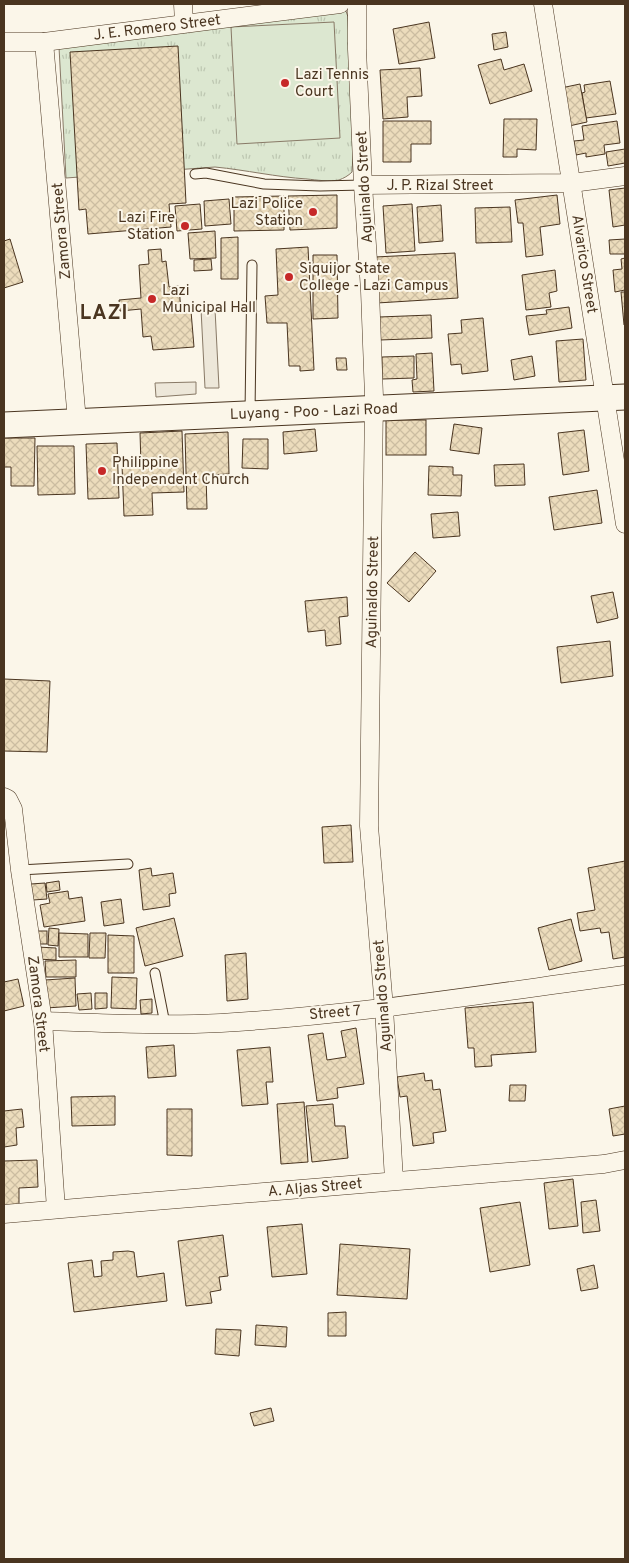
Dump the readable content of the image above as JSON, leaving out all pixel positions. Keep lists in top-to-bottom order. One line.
{"streets":{"main road":["Luyang - Poo - Lazi Road"],"street":["J. E. Romero Street","J. P. Rizal Street","Aguinaldo Street","Zamora Street","Alvarico Street","Street 7","A. Aljas Street"]},"crossings":[["J. E. Romero Street","Zamora Street"],["J. P. Rizal Street","Aguinaldo Street"],["J. P. Rizal Street","Alvarico Street"],["Aguinaldo Street","Luyang - Poo - Lazi Road"],["Aguinaldo Street","Street 7"],["Aguinaldo Street","A. Aljas Street"],["Zamora Street","Luyang - Poo - Lazi Road"],["Zamora Street","Street 7"],["Zamora Street","A. Aljas Street"],["Alvarico Street","Luyang - Poo - Lazi Road"]],"districts":["LAZI"],"places":["Lazi Tennis Court","Lazi Police Station","Lazi Fire Station","Siquijor State College - Lazi Campus","Lazi Municipal Hall","Philippine Independent Church"]}
